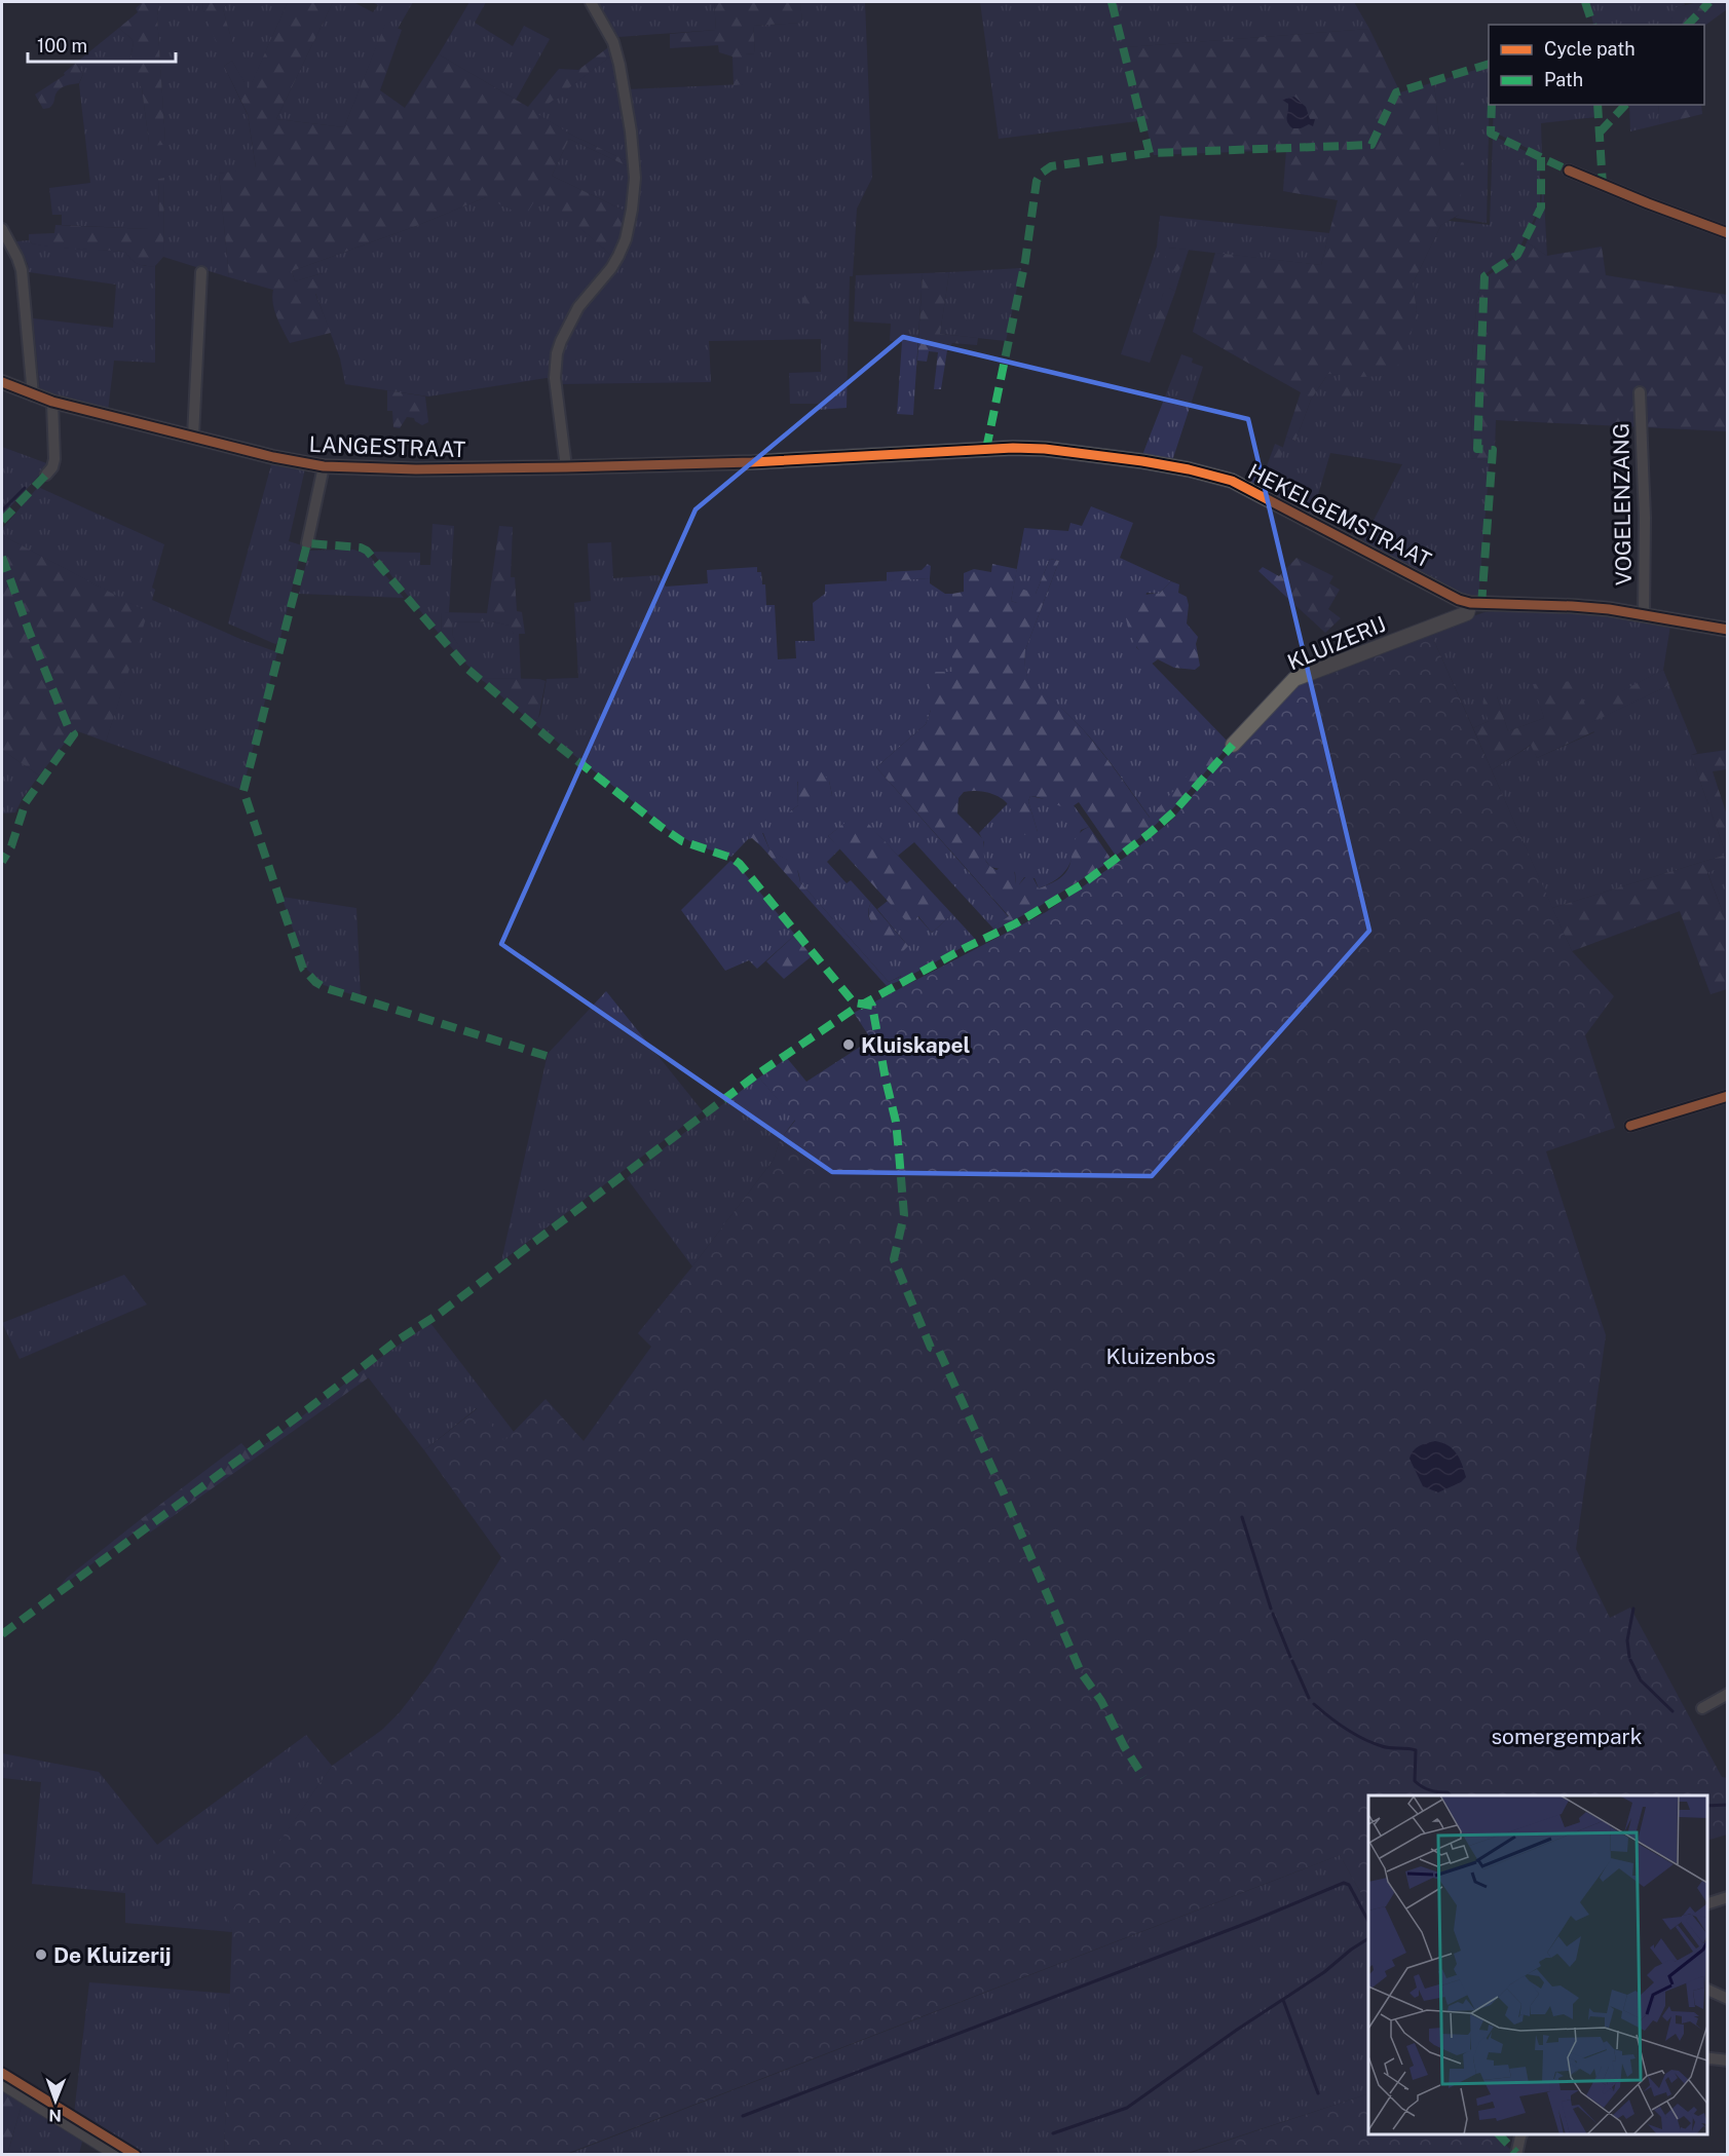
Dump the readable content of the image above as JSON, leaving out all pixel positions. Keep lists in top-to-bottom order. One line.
{"streets":{"street":["LANGESTRAAT","VOGELENZANG","HEKELGEMSTRAAT","KLUIZERIJ"]},"crossings":[["LANGESTRAAT","HEKELGEMSTRAAT"],["VOGELENZANG","HEKELGEMSTRAAT"],["HEKELGEMSTRAAT","KLUIZERIJ"]],"parks":["Kluizenbos","somergempark"],"places":["Kluiskapel","De Kluizerij"],"legend":["Cycle path","Path"],"scale_bar":"100 m","north":"bottom"}
